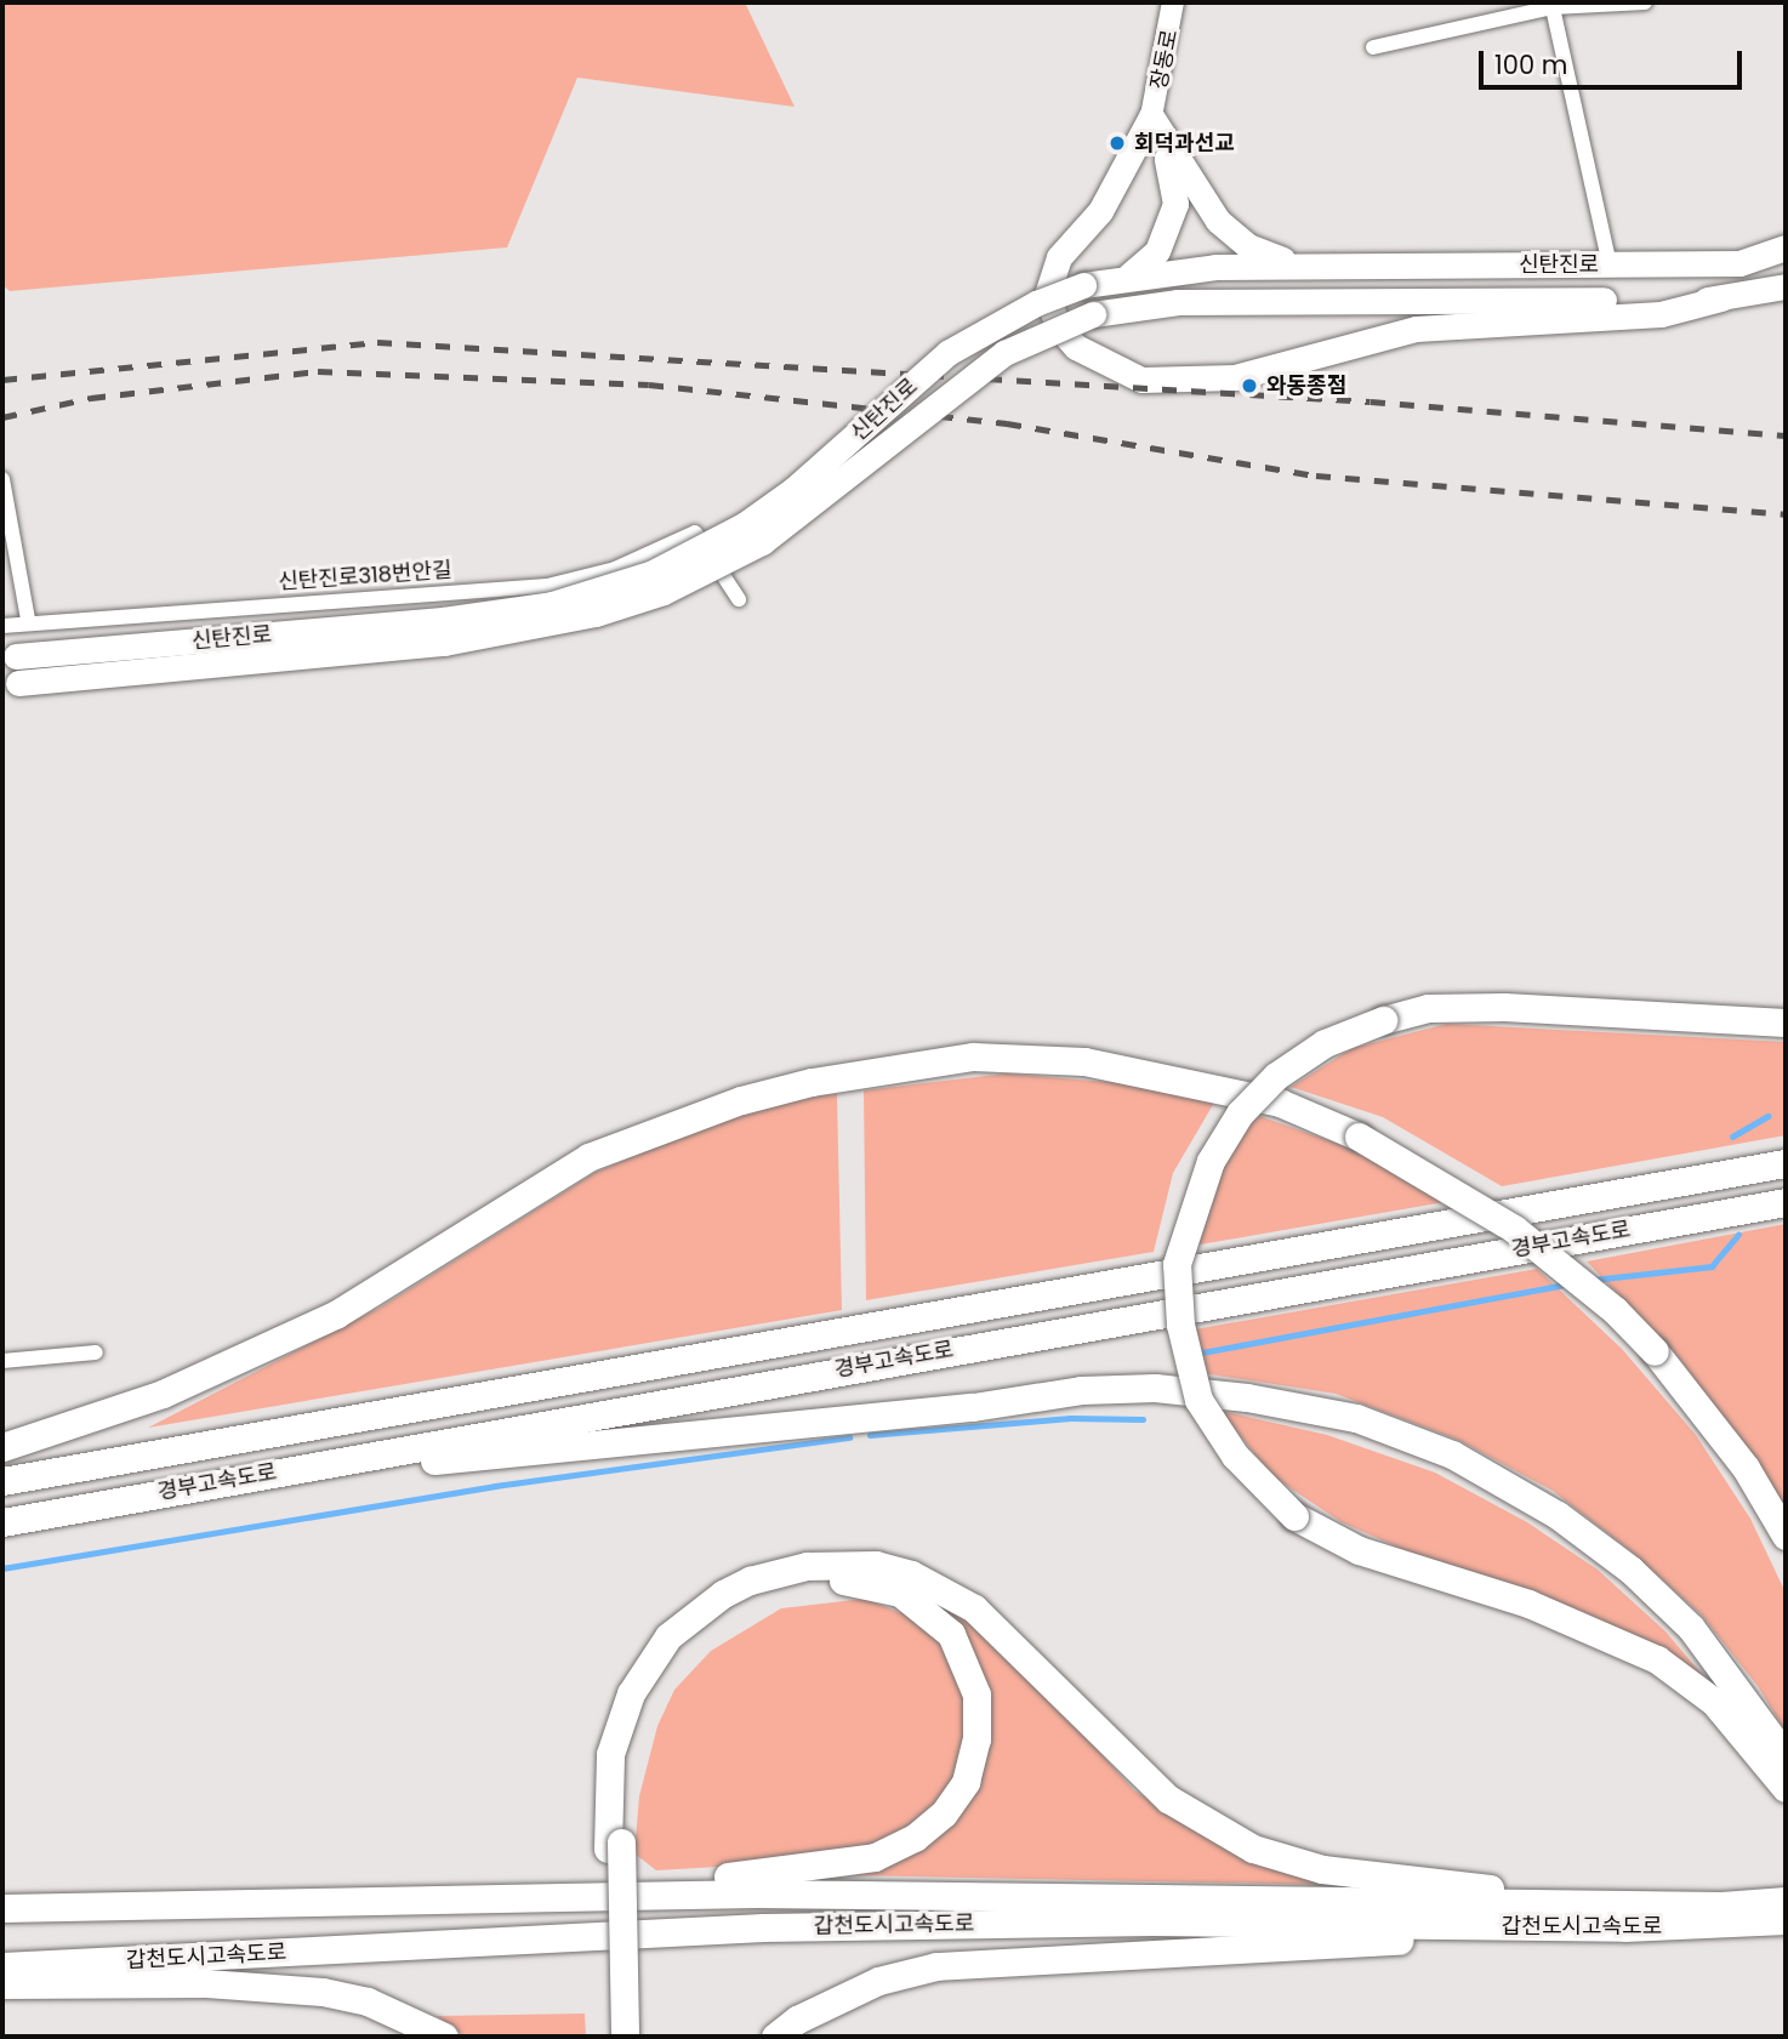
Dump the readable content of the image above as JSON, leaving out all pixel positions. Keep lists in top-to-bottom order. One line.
{"streets":{"highway":["경부고속도로","갑천도시고속도로"],"main road":["신탄진로"],"street":["장동로","신탄진로318번안길"]},"places":["회덕과선교","와동종점"],"scale_bar":"100 m"}
